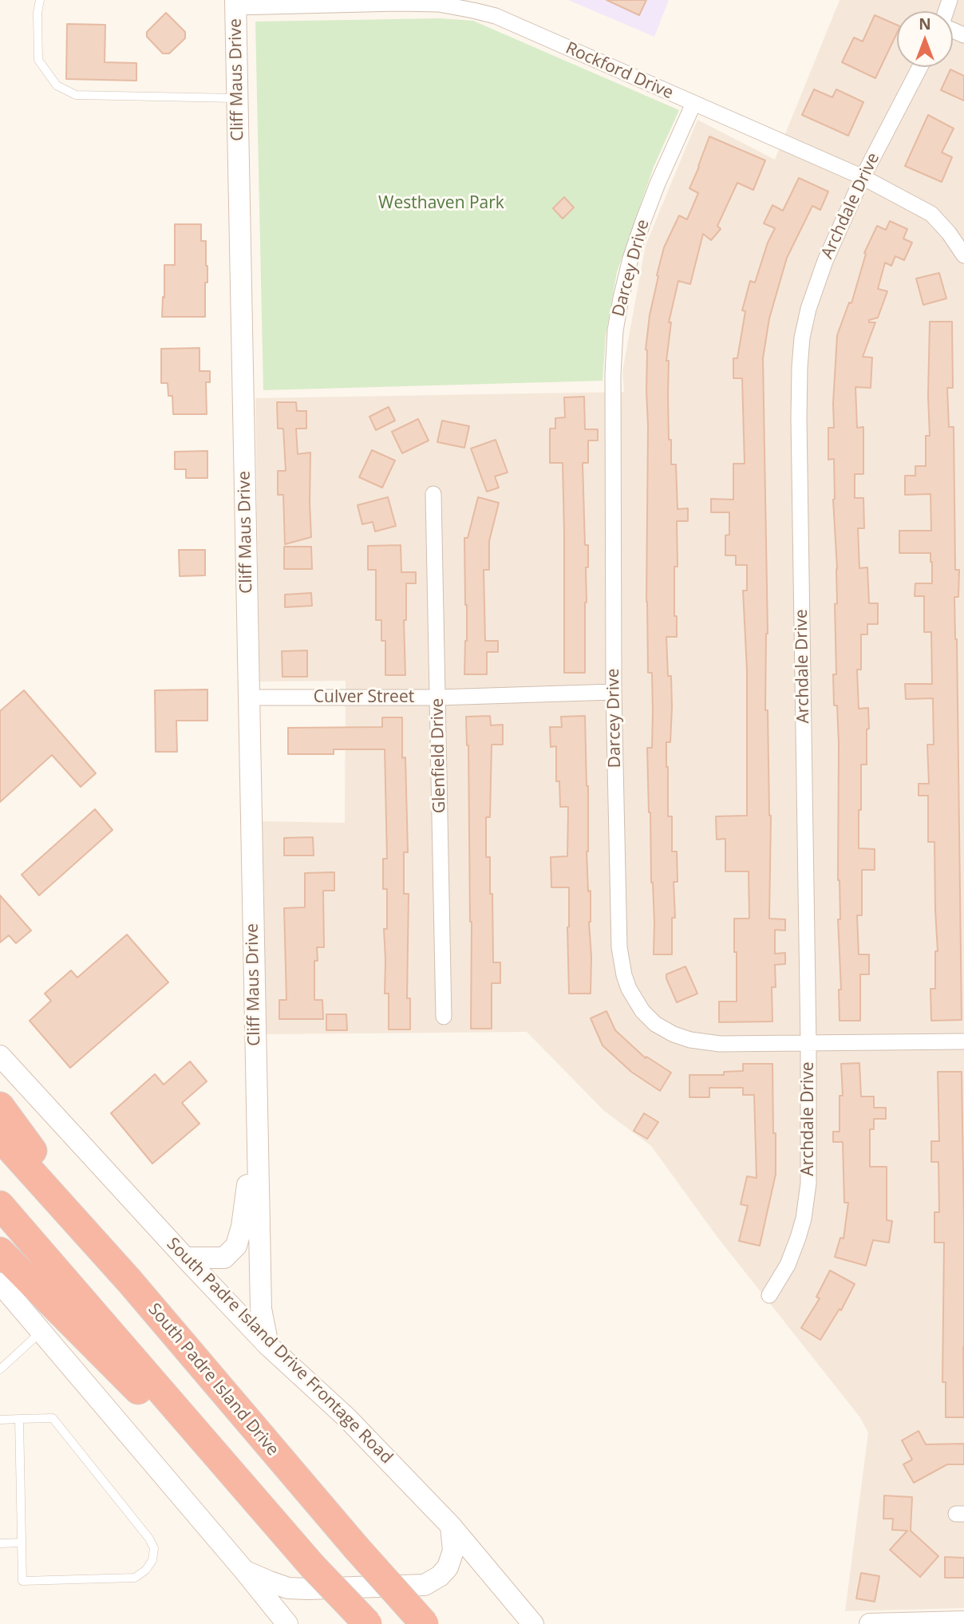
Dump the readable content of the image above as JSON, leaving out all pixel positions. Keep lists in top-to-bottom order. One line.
{"streets":{"highway":["South Padre Island Drive"],"street":["Rockford Drive","Cliff Maus Drive","Archdale Drive","Darcey Drive","Culver Street","Glenfield Drive","South Padre Island Drive Frontage Road"]},"crossings":[["Rockford Drive","Cliff Maus Drive"],["Rockford Drive","Archdale Drive"],["Rockford Drive","Darcey Drive"],["Cliff Maus Drive","Culver Street"],["Cliff Maus Drive","South Padre Island Drive Frontage Road"],["Archdale Drive","Darcey Drive"],["Darcey Drive","Culver Street"],["Culver Street","Glenfield Drive"]],"parks":["Westhaven Park"],"north":"top"}
